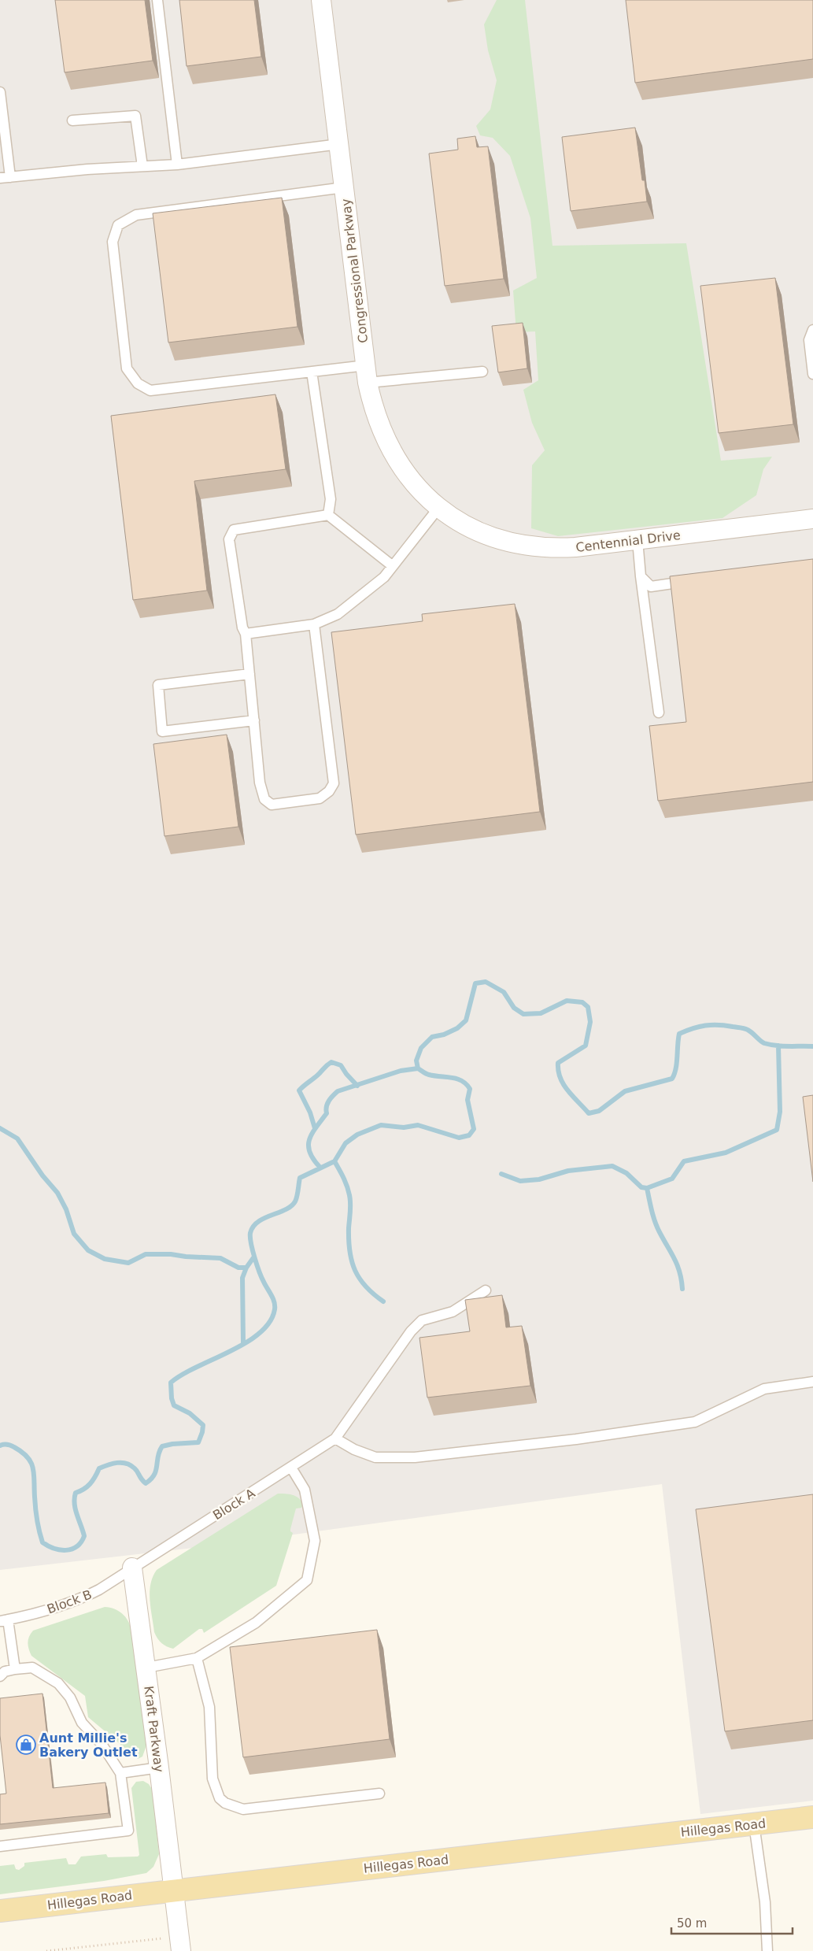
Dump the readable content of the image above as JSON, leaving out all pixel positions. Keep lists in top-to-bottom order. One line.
{"streets":{"main road":["Hillegas Road"],"street":["Congressional Parkway","Centennial Drive","Kraft Parkway"],"lane":["Block A","Block B"]},"crossings":[["Congressional Parkway","Centennial Drive"],["Block A","Block B"],["Block A","Kraft Parkway"],["Block B","Kraft Parkway"],["Kraft Parkway","Hillegas Road"]],"places":{"shop":["Aunt Millie's Bakery Outlet"]},"scale_bar":"50 m"}
